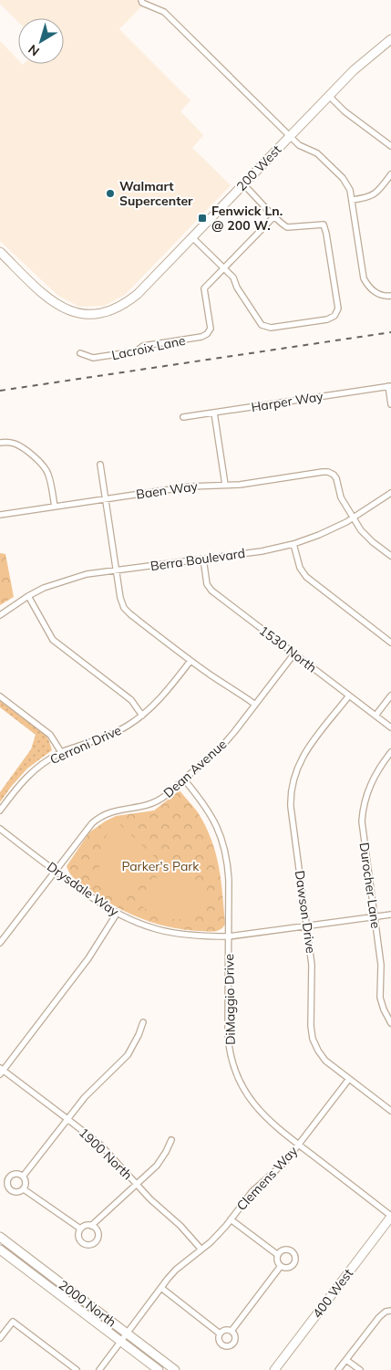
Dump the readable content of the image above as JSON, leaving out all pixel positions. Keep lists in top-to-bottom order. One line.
{"streets":{"street":["200 West","Lacroix Lane","Harper Way","Baen Way","Berra Boulevard","1530 North","Cerroni Drive","Dean Avenue","Durocher Lane","Drysdale Way","Dawson Drive","DiMaggio Drive","1900 North","Clemens Way","400 West","2000 North"]},"crossings":[["Baen Way","Berra Boulevard"],["Berra Boulevard","1530 North"],["1530 North","Dean Avenue"],["1530 North","Dawson Drive"],["Dean Avenue","Drysdale Way"],["Dean Avenue","DiMaggio Drive"],["Durocher Lane","Drysdale Way"],["Drysdale Way","Dawson Drive"],["Drysdale Way","DiMaggio Drive"],["Dawson Drive","Clemens Way"],["DiMaggio Drive","Clemens Way"],["DiMaggio Drive","400 West"],["1900 North","Clemens Way"],["Clemens Way","2000 North"]],"parks":["Parker's Park"],"places":{"other":["Walmart Supercenter"],"transit":["Fenwick Ln. @ 200 W."]},"north":"bottom left"}
